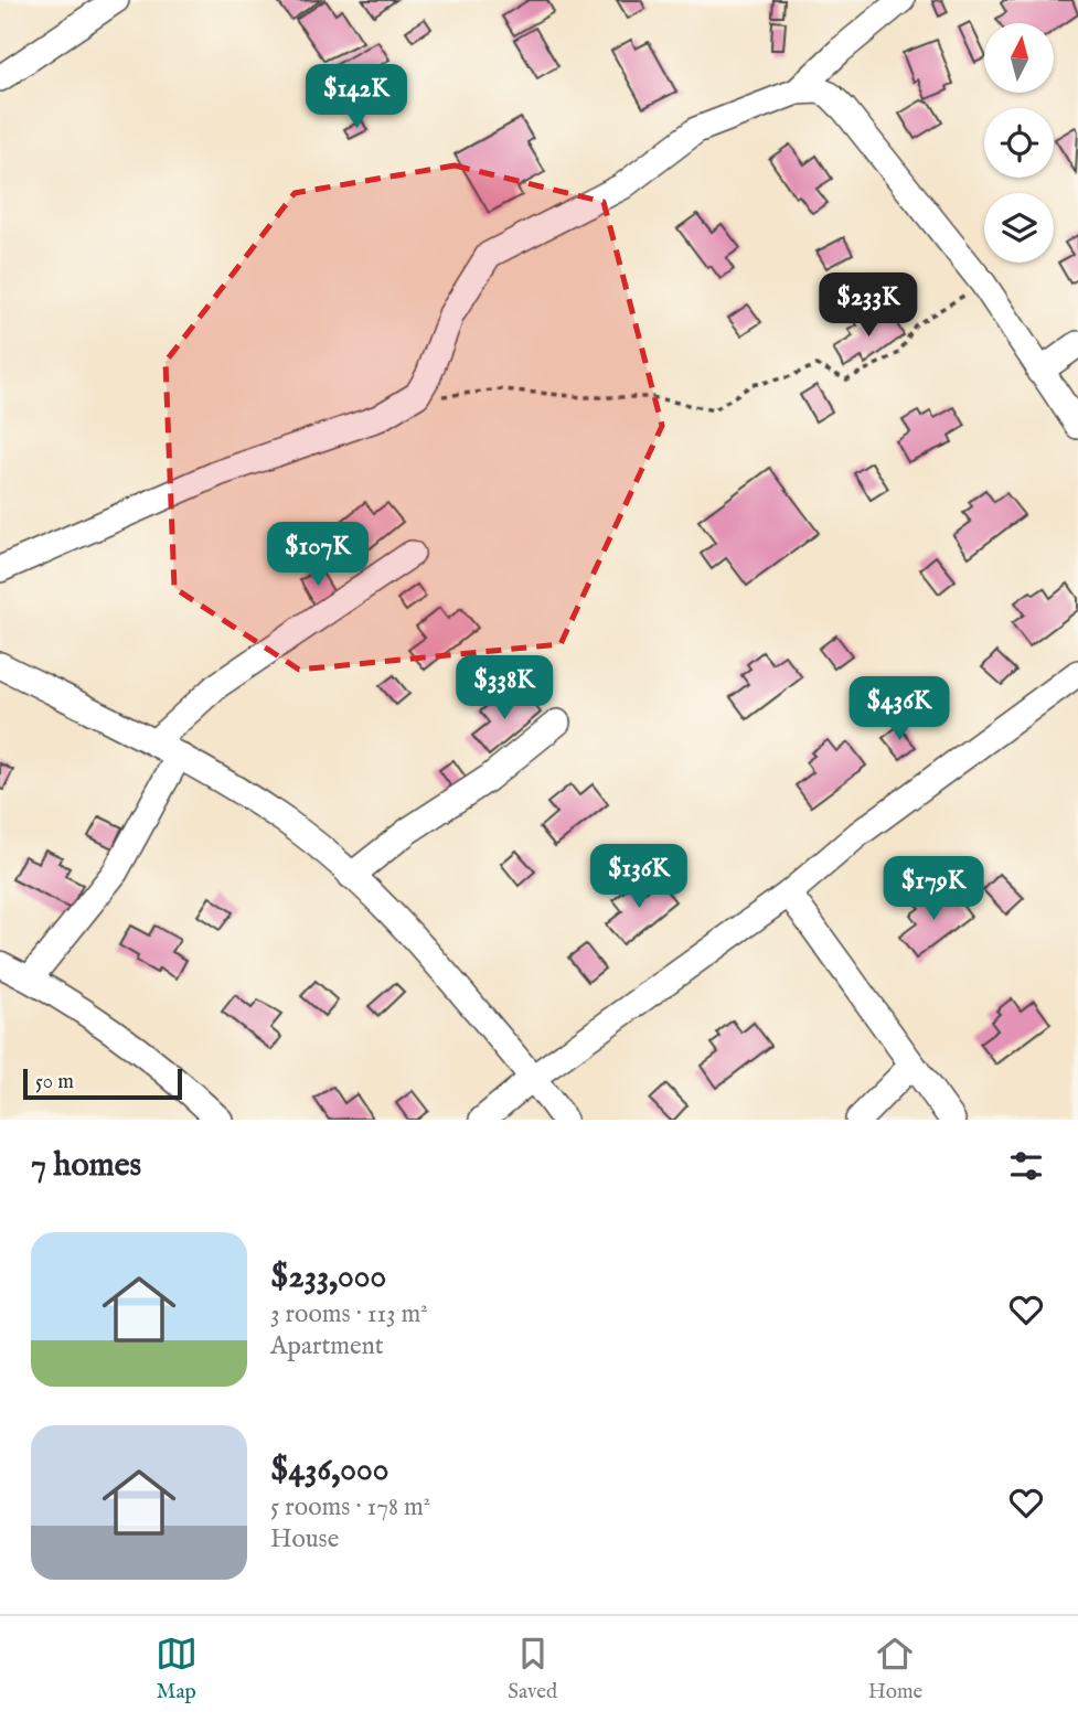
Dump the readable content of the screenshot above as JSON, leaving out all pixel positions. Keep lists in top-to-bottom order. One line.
{"scale_bar":"50 m","north":"top","page":{"price":["$142K","$233K","$107K","$338K","$436K","$136K","$179K"],"scale":"50 m","heading":"7 homes","list":[{"name":"$233,000","note":"3 rooms · 113 m² · Apartment"},{"name":"$436,000","note":"5 rooms · 178 m² · House"}],"tabs":["Map","Saved","Home"]}}
